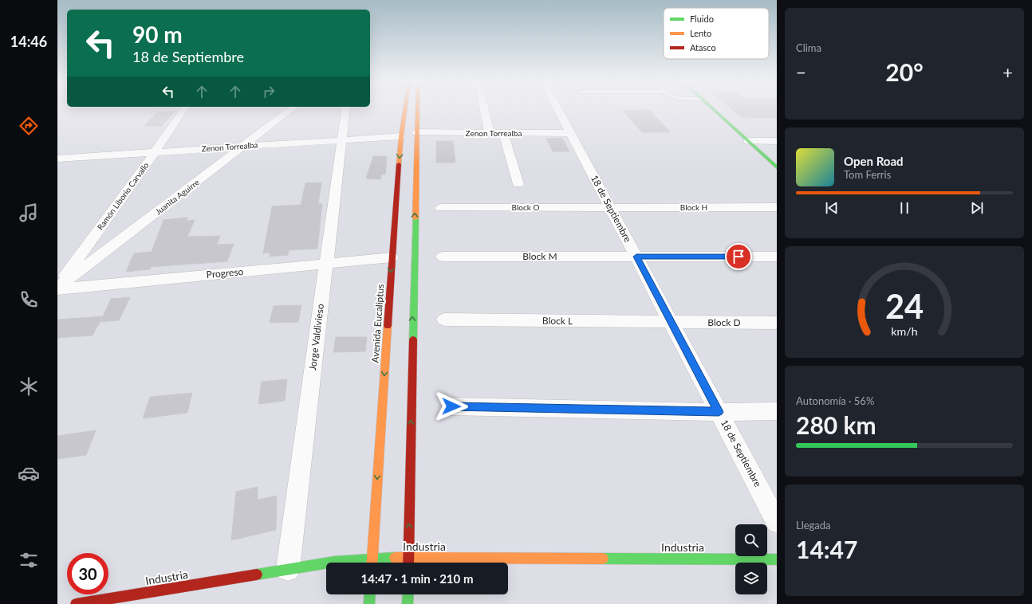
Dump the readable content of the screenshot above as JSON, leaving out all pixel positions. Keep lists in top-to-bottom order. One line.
{"streets":{"main road":["Avenida Eucaliptus","Industria"],"street":["Zenon Torrealba","Ramón Liborio Carvallo","Juanita Aguirre","Block O","Block H","18 de Septiembre","Block M","Progreso","Block L","Block D","Jorge Valdivieso"]},"crossings":[["Zenon Torrealba","Ramón Liborio Carvallo"],["Zenon Torrealba","Juanita Aguirre"],["Zenon Torrealba","18 de Septiembre"],["Zenon Torrealba","Avenida Eucaliptus"],["Zenon Torrealba","Jorge Valdivieso"],["Ramón Liborio Carvallo","Juanita Aguirre"],["Ramón Liborio Carvallo","Progreso"],["Juanita Aguirre","Progreso"],["Block O","Block H"],["Block O","18 de Septiembre"],["Block H","18 de Septiembre"],["18 de Septiembre","Block M"],["18 de Septiembre","Block L"],["18 de Septiembre","Block D"],["Progreso","Avenida Eucaliptus"],["Progreso","Jorge Valdivieso"],["Block L","Block D"],["Avenida Eucaliptus","Industria"],["Jorge Valdivieso","Industria"]],"legend":["Fluido","Lento","Atasco"],"page":{"tabs":"14:46","tile":["Clima",["Autonomía · 56%","280 km"],["Llegada","14:47"]],"turn":["90 m","18 de Septiembre"],"heat":["−","20°","+"],"song":["Open Road","Tom Ferris"],"limit":"30","trip":"14:47 · 1 min · 210 m","gauge":["24","km/h"]}}
